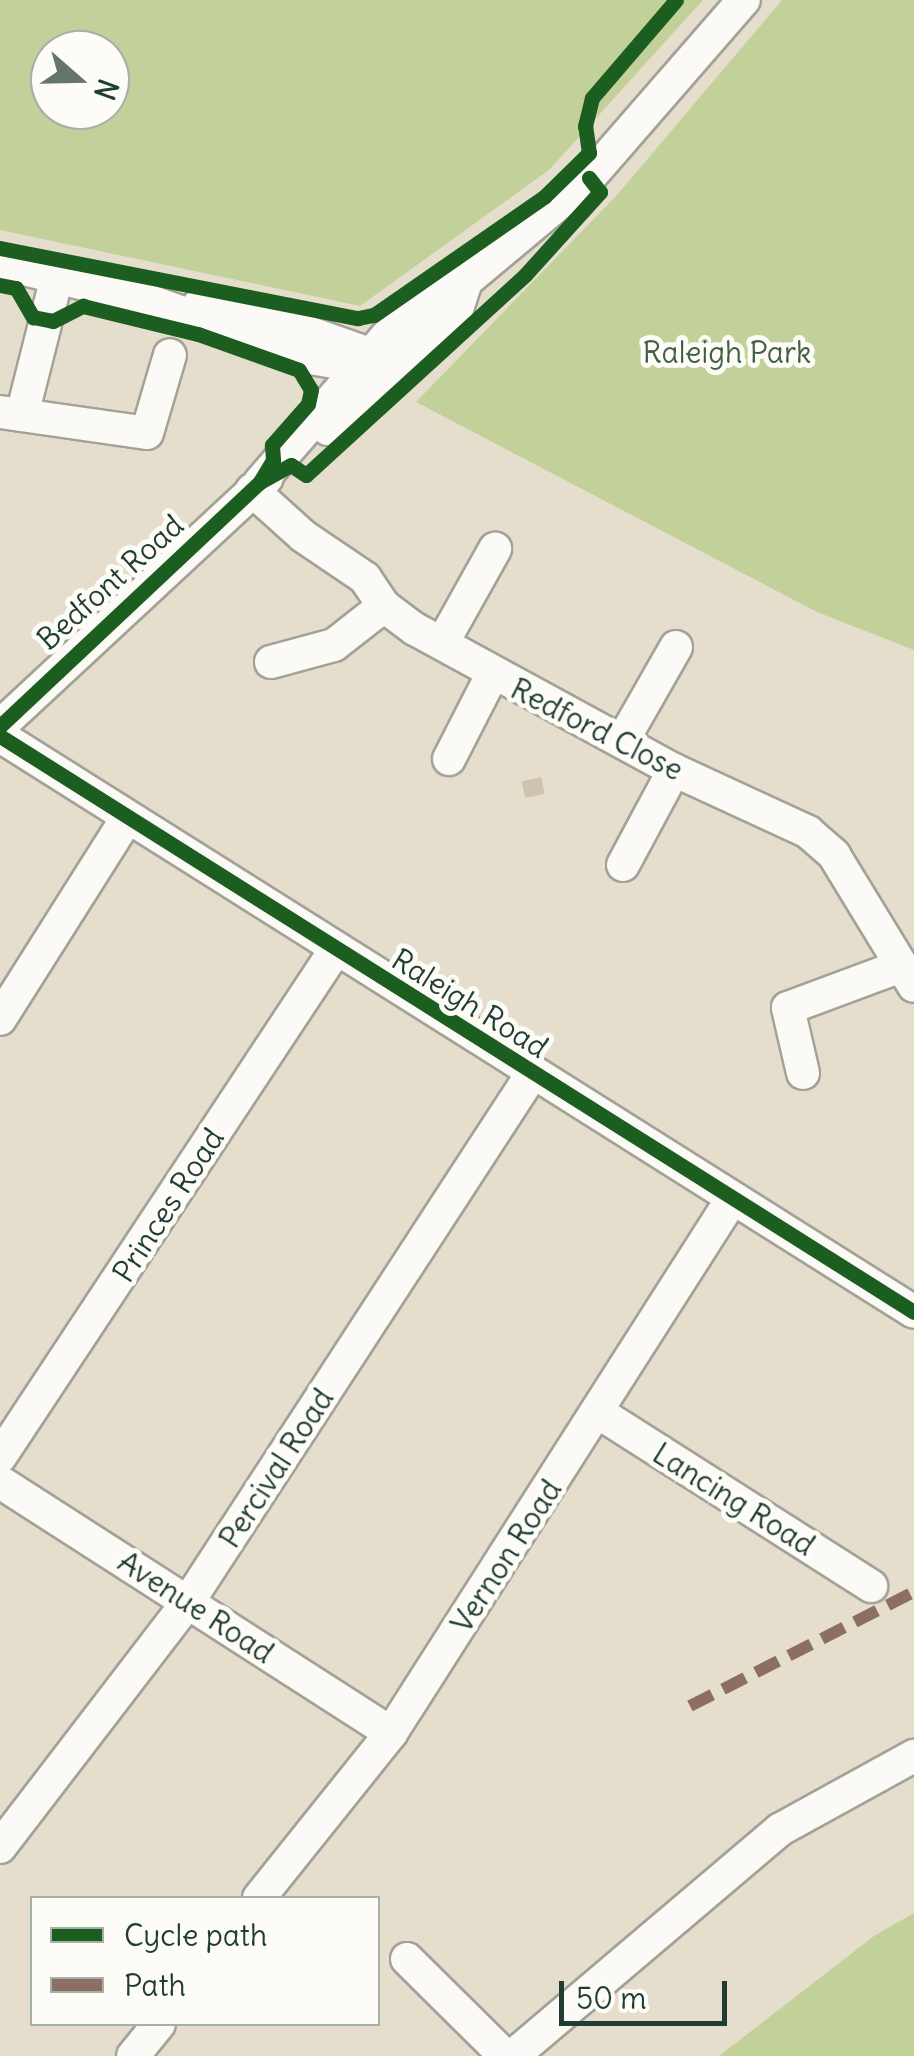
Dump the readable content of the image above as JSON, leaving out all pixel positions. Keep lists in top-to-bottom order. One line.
{"streets":{"street":["Bedfont Road","Redford Close","Raleigh Road","Princes Road","Percival Road","Lancing Road","Vernon Road","Avenue Road"]},"crossings":[["Bedfont Road","Redford Close"],["Raleigh Road","Princes Road"],["Raleigh Road","Percival Road"],["Raleigh Road","Vernon Road"],["Percival Road","Avenue Road"],["Lancing Road","Vernon Road"],["Vernon Road","Avenue Road"]],"parks":["Raleigh Park"],"legend":["Cycle path","Path"],"scale_bar":"50 m","north":"right"}
